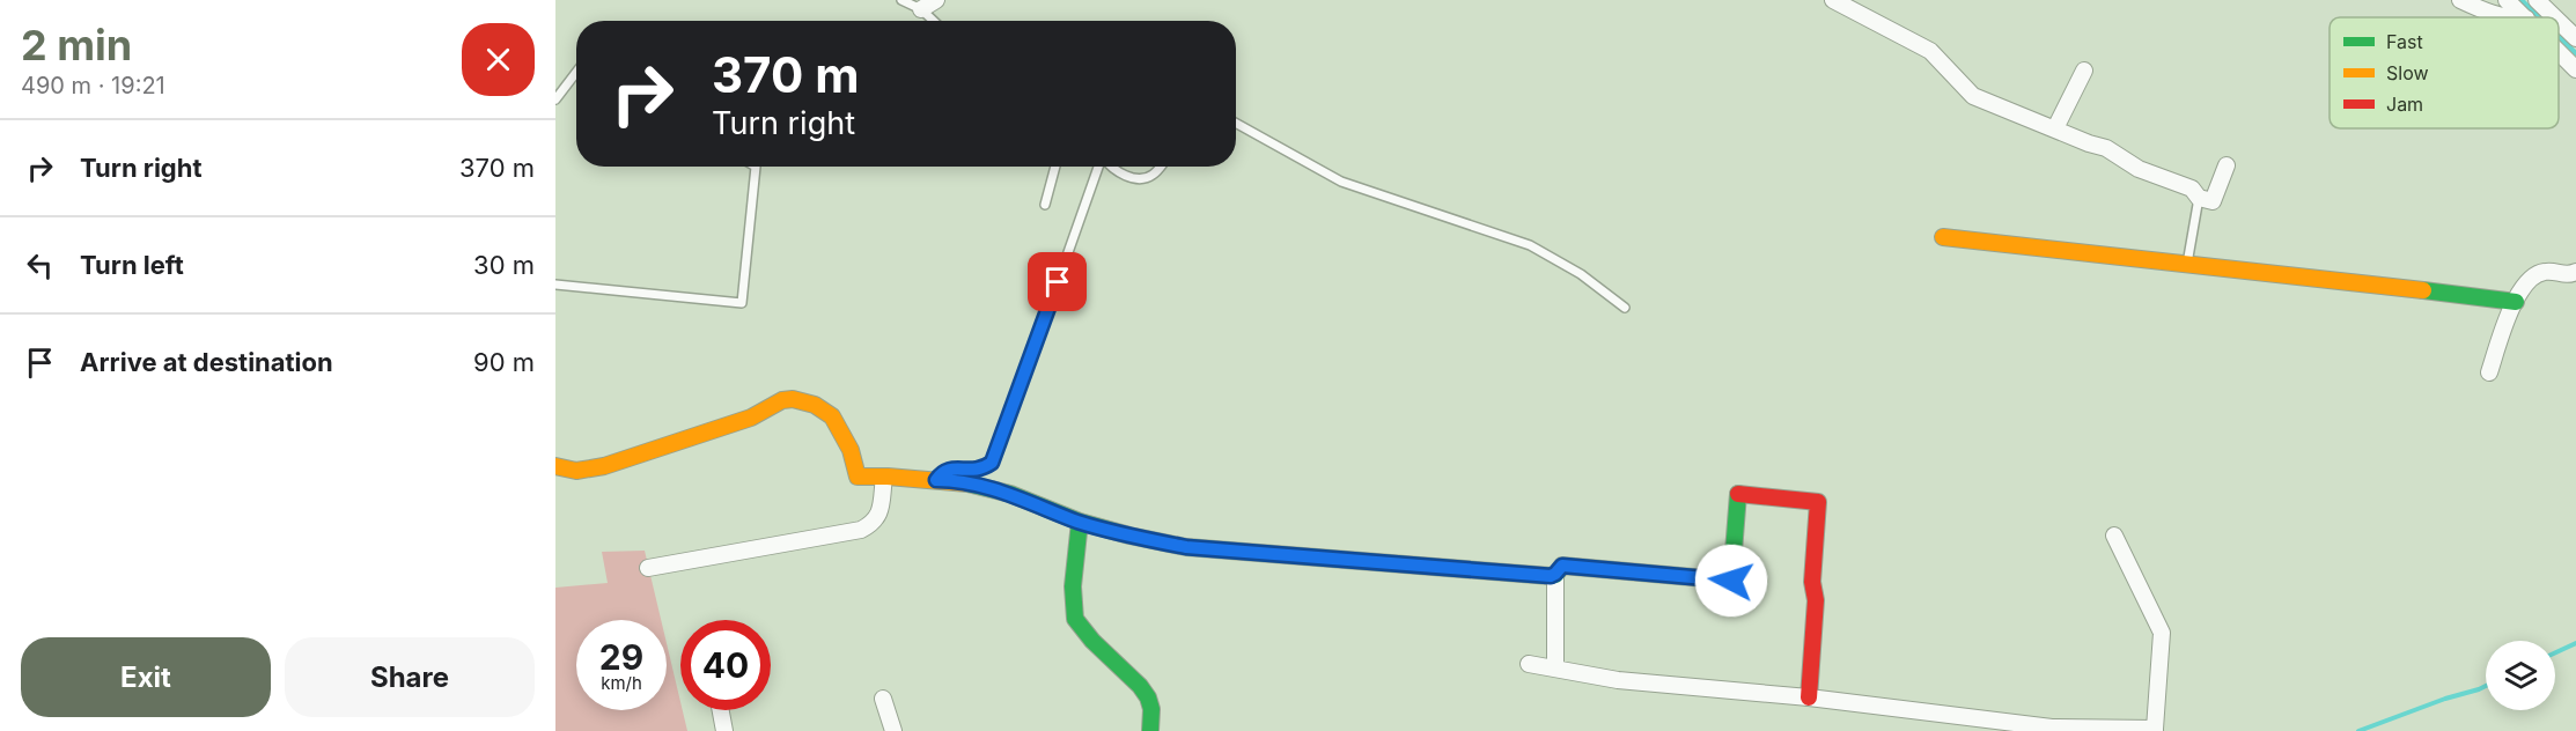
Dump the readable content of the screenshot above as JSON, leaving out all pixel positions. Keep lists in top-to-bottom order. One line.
{"legend":["Fast","Slow","Jam"],"page":{"heading":["2 min","490 m · 19:21"],"turn":["370 m","Turn right"],"list":[{"name":"Turn right","value":"370 m"},{"name":"Turn left","value":"30 m"},{"name":"Arrive at destination","value":"90 m"}],"speed":"29 km/h","limit":"40","buttons":["Exit","Share"]}}
